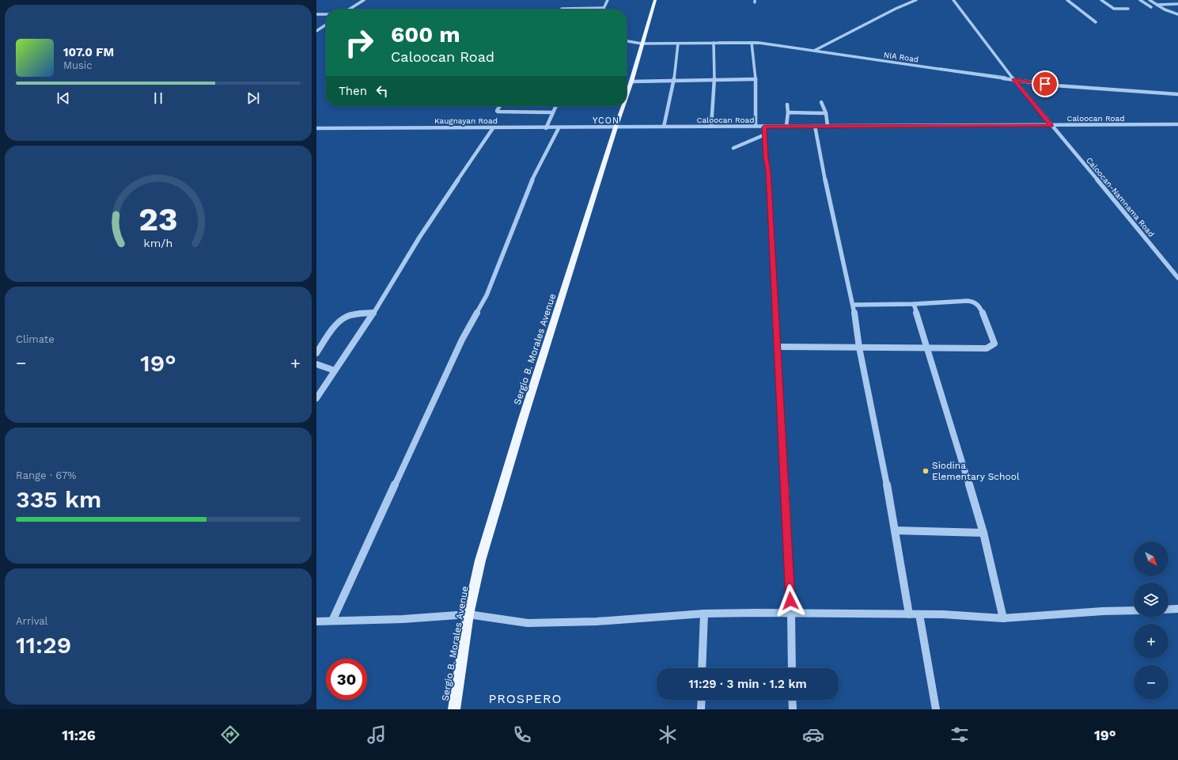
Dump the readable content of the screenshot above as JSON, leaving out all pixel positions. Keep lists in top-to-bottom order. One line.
{"streets":{"main road":["Sergio B. Morales Avenue"],"street":["NIA Road","Caloocan Road","Kaugnayan Road","Caloocan-Namnama Road"]},"crossings":[["NIA Road","Caloocan-Namnama Road"],["NIA Road","Sergio B. Morales Avenue"],["Caloocan Road","Kaugnayan Road"],["Caloocan Road","Caloocan-Namnama Road"],["Caloocan Road","Sergio B. Morales Avenue"],["Kaugnayan Road","Sergio B. Morales Avenue"]],"districts":["YCON","PROSPERO"],"places":["Siodina Elementary School"],"north":"bottom right","page":{"turn":["600 m","Caloocan Road"],"song":["107.0 FM","Music"],"then":"Then","tile":["Climate",["Range · 67%","335 km"],["Arrival","11:29"]],"heat":["−","19°","+"],"map_buttons":["+","−"],"limit":"30","trip":"11:29 · 3 min · 1.2 km","tabs":["11:26","19°"],"gauge":["23","km/h"]}}
